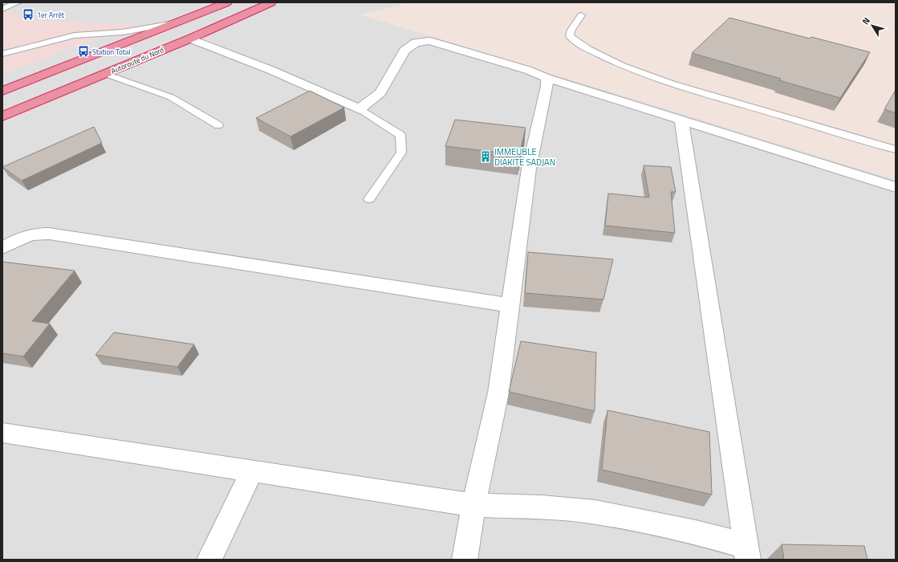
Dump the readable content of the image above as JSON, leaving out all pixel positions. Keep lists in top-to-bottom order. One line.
{"streets":{"highway":["Autoroute du Nord"]},"places":{"bus stop":["1er Arrêt","Station Total"],"building":["IMMEUBLE DIAKITE SADJAN"]},"north":"top left"}
